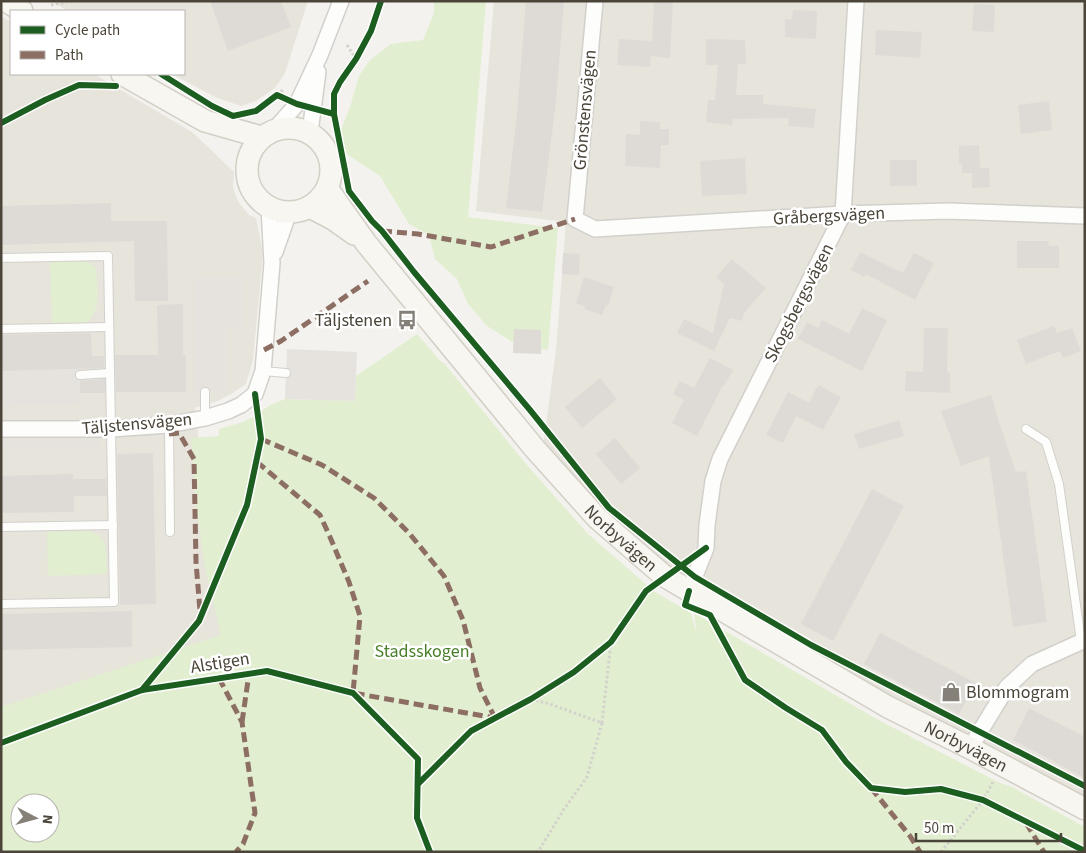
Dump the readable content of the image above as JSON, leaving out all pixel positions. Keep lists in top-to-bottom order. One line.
{"streets":{"street":["Grönstensvägen","Gråbergsvägen","Skogsbergsvägen","Täljstensvägen","Norbyvägen"],"cycle path":["Alstigen"]},"crossings":[["Grönstensvägen","Gråbergsvägen"],["Gråbergsvägen","Skogsbergsvägen"],["Skogsbergsvägen","Norbyvägen"],["Täljstensvägen","Norbyvägen"]],"parks":["Stadsskogen"],"places":{"bus stop":["Täljstenen"],"shop":["Blommogram"]},"legend":["Cycle path","Path"],"scale_bar":"50 m","north":"right"}
